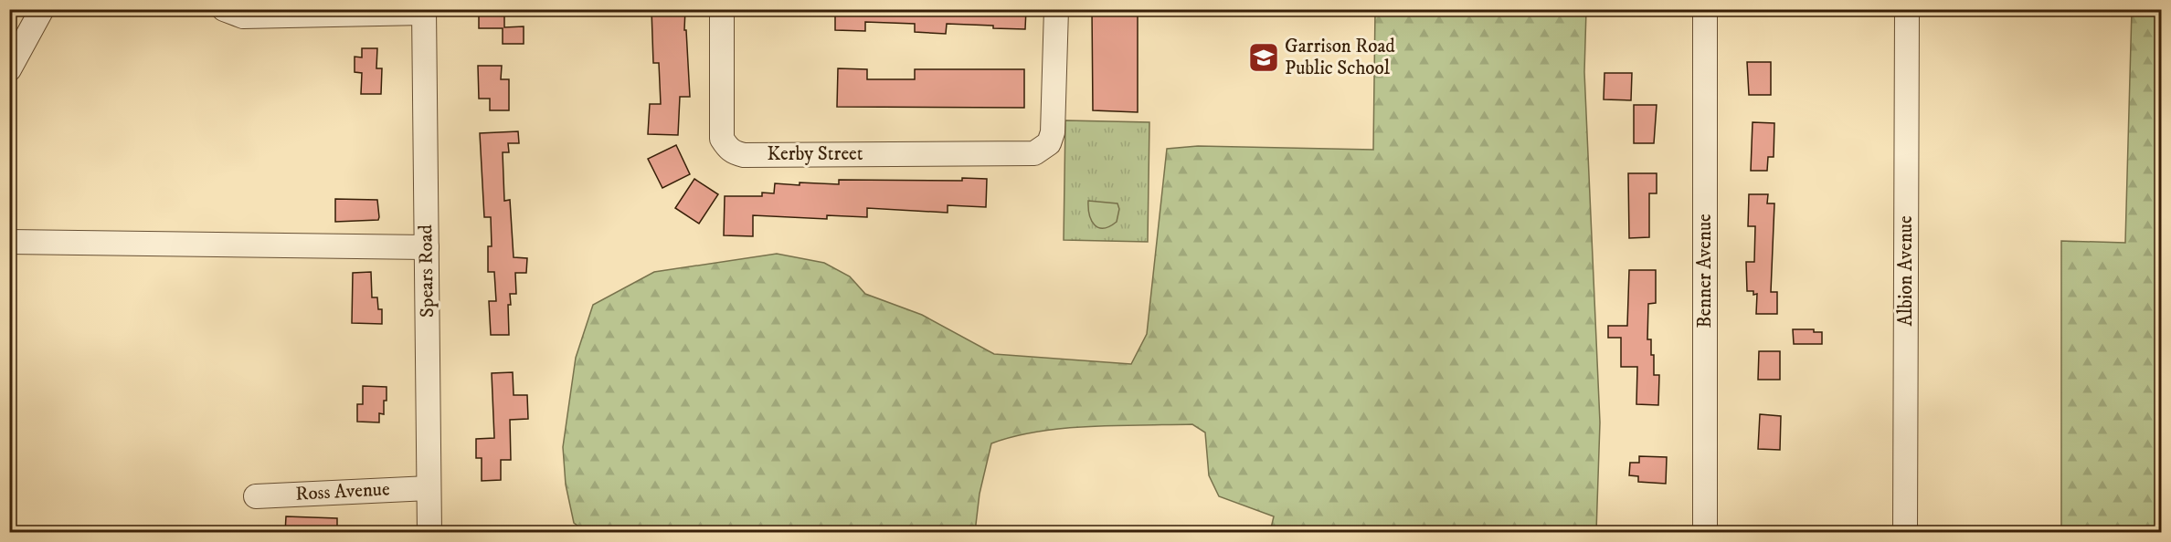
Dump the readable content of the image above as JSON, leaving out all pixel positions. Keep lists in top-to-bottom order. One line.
{"streets":{"street":["Kerby Street","Spears Road","Benner Avenue","Albion Avenue","Ross Avenue"]},"crossings":[["Spears Road","Ross Avenue"]],"places":{"school or university":["Garrison Road Public School"]}}
